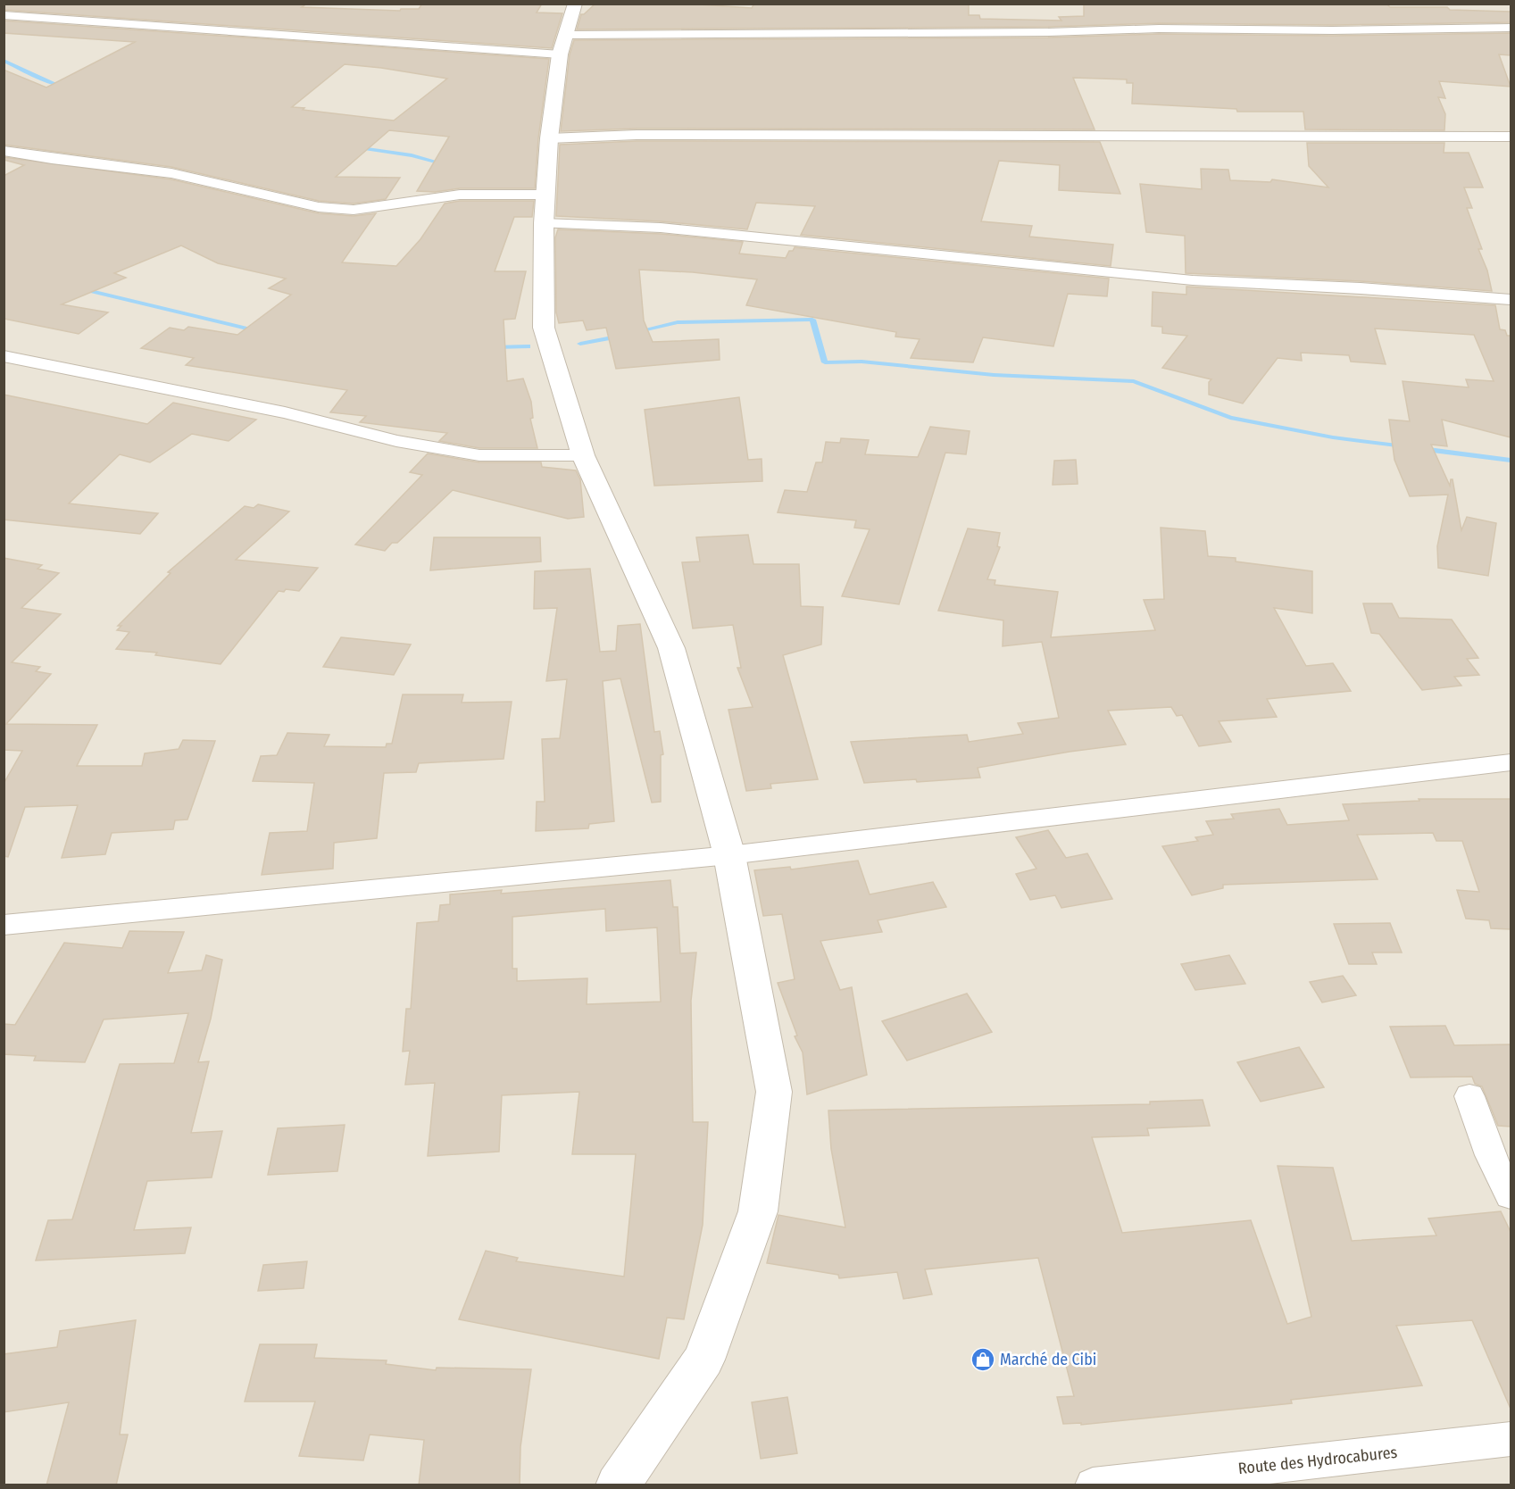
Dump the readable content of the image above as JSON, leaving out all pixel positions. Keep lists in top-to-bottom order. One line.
{"streets":{"street":["Route des Hydrocabures"]},"places":{"shop":["Marché de Cibi"]}}
